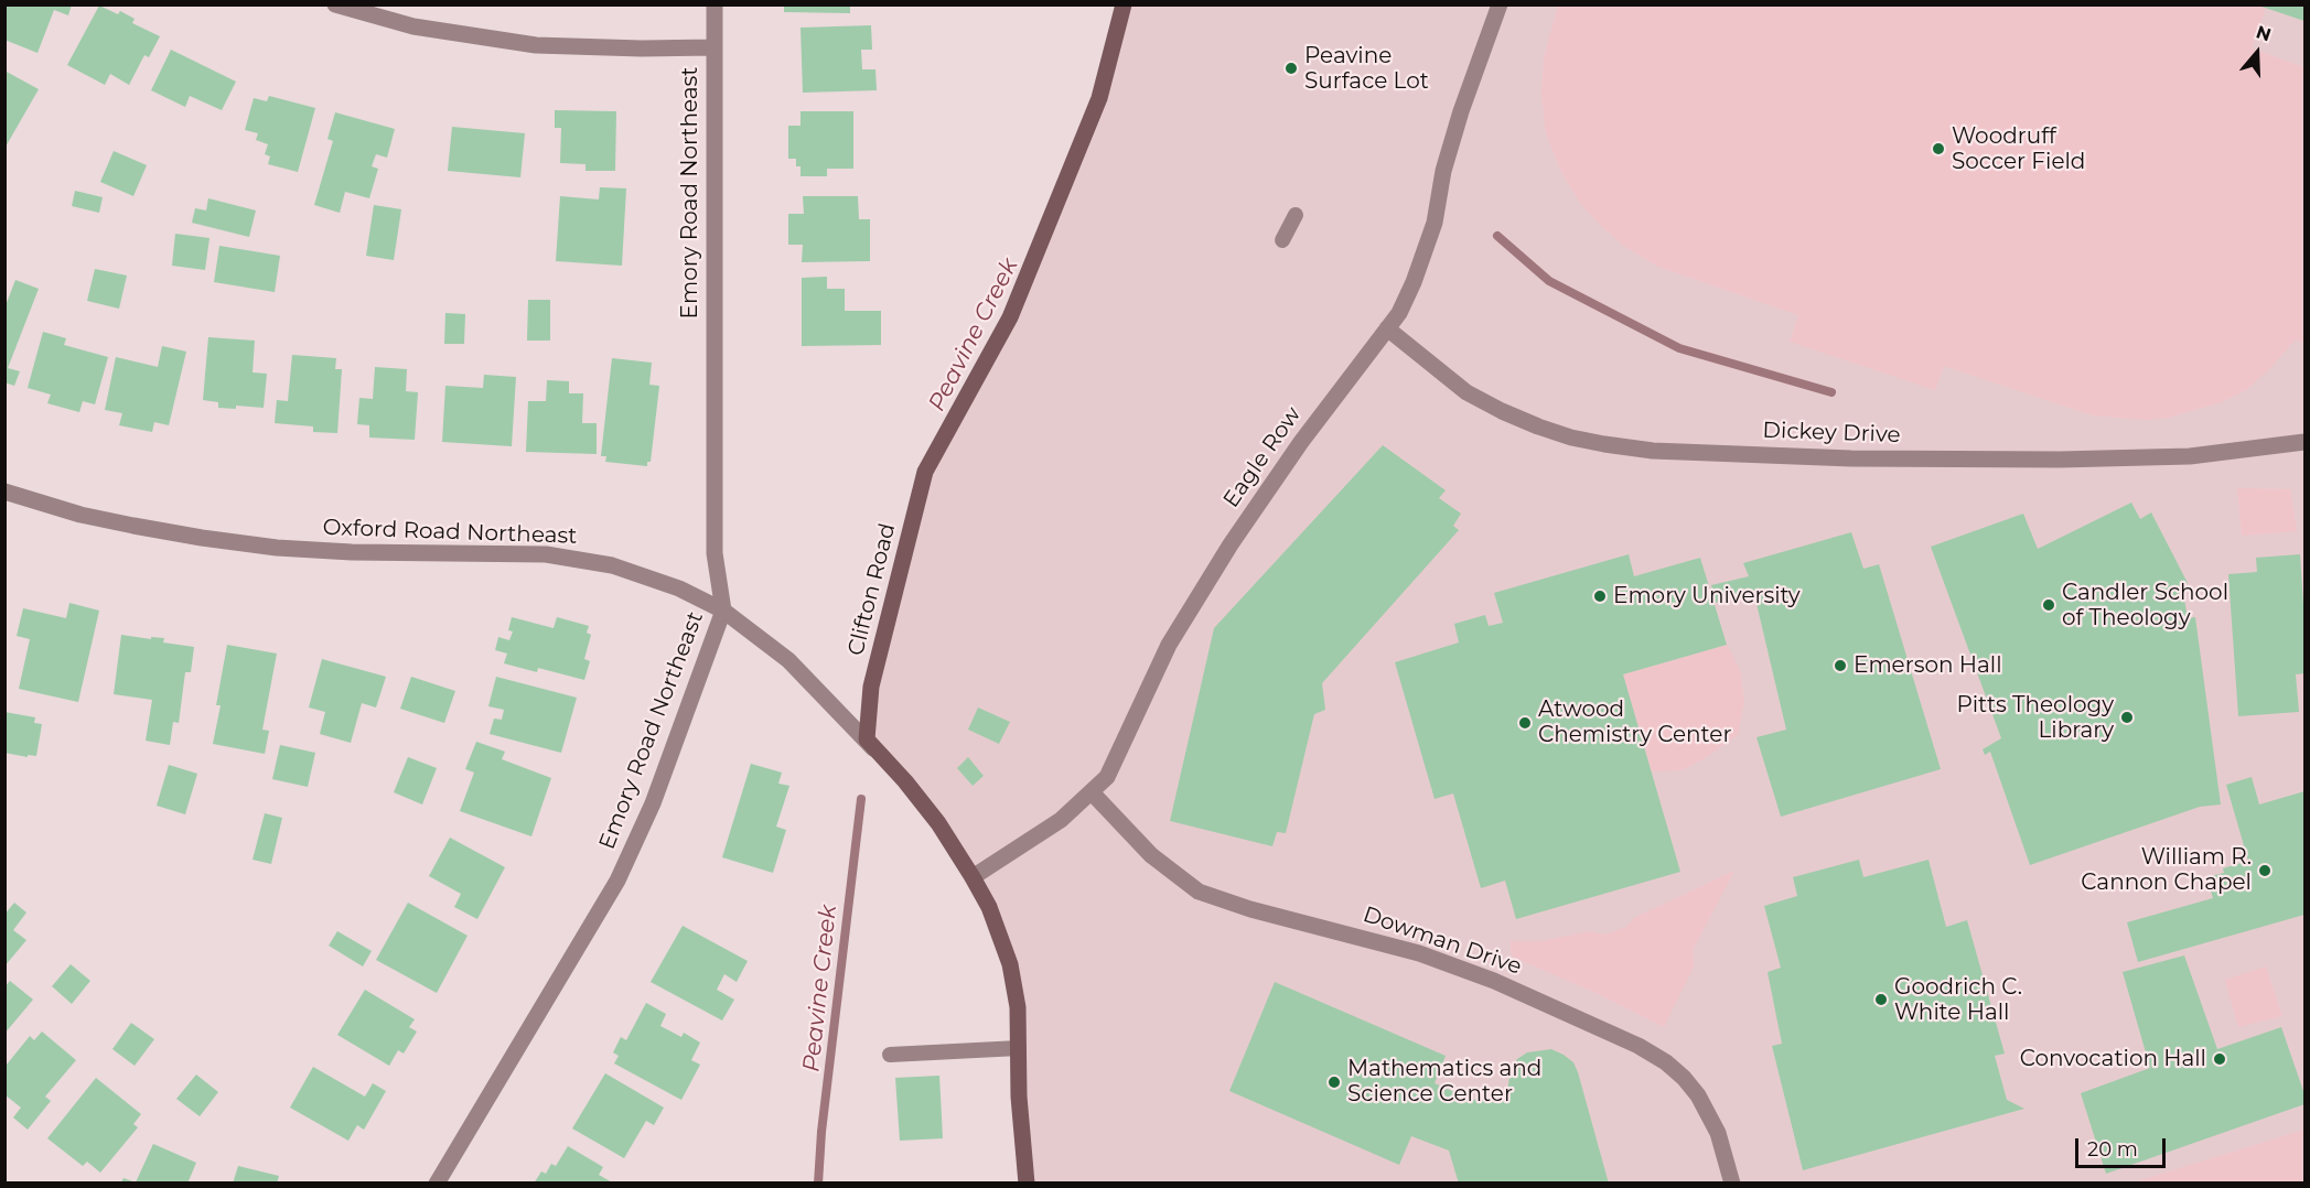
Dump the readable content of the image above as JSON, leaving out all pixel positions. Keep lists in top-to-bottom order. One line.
{"streets":{"main road":["Clifton Road"],"street":["Emory Road Northeast","Dickey Drive","Eagle Row","Oxford Road Northeast","Dowman Drive"]},"crossings":[["Emory Road Northeast","Oxford Road Northeast"],["Dickey Drive","Eagle Row"],["Eagle Row","Dowman Drive"],["Oxford Road Northeast","Clifton Road"]],"water":["Peavine Creek"],"places":["Peavine Surface Lot","Woodruff Soccer Field","Emory University","Candler School of Theology","Emerson Hall","Pitts Theology Library","Atwood Chemistry Center","William R. Cannon Chapel","Goodrich C. White Hall","Convocation Hall","Mathematics and Science Center"],"scale_bar":"20 m","north":"top"}
